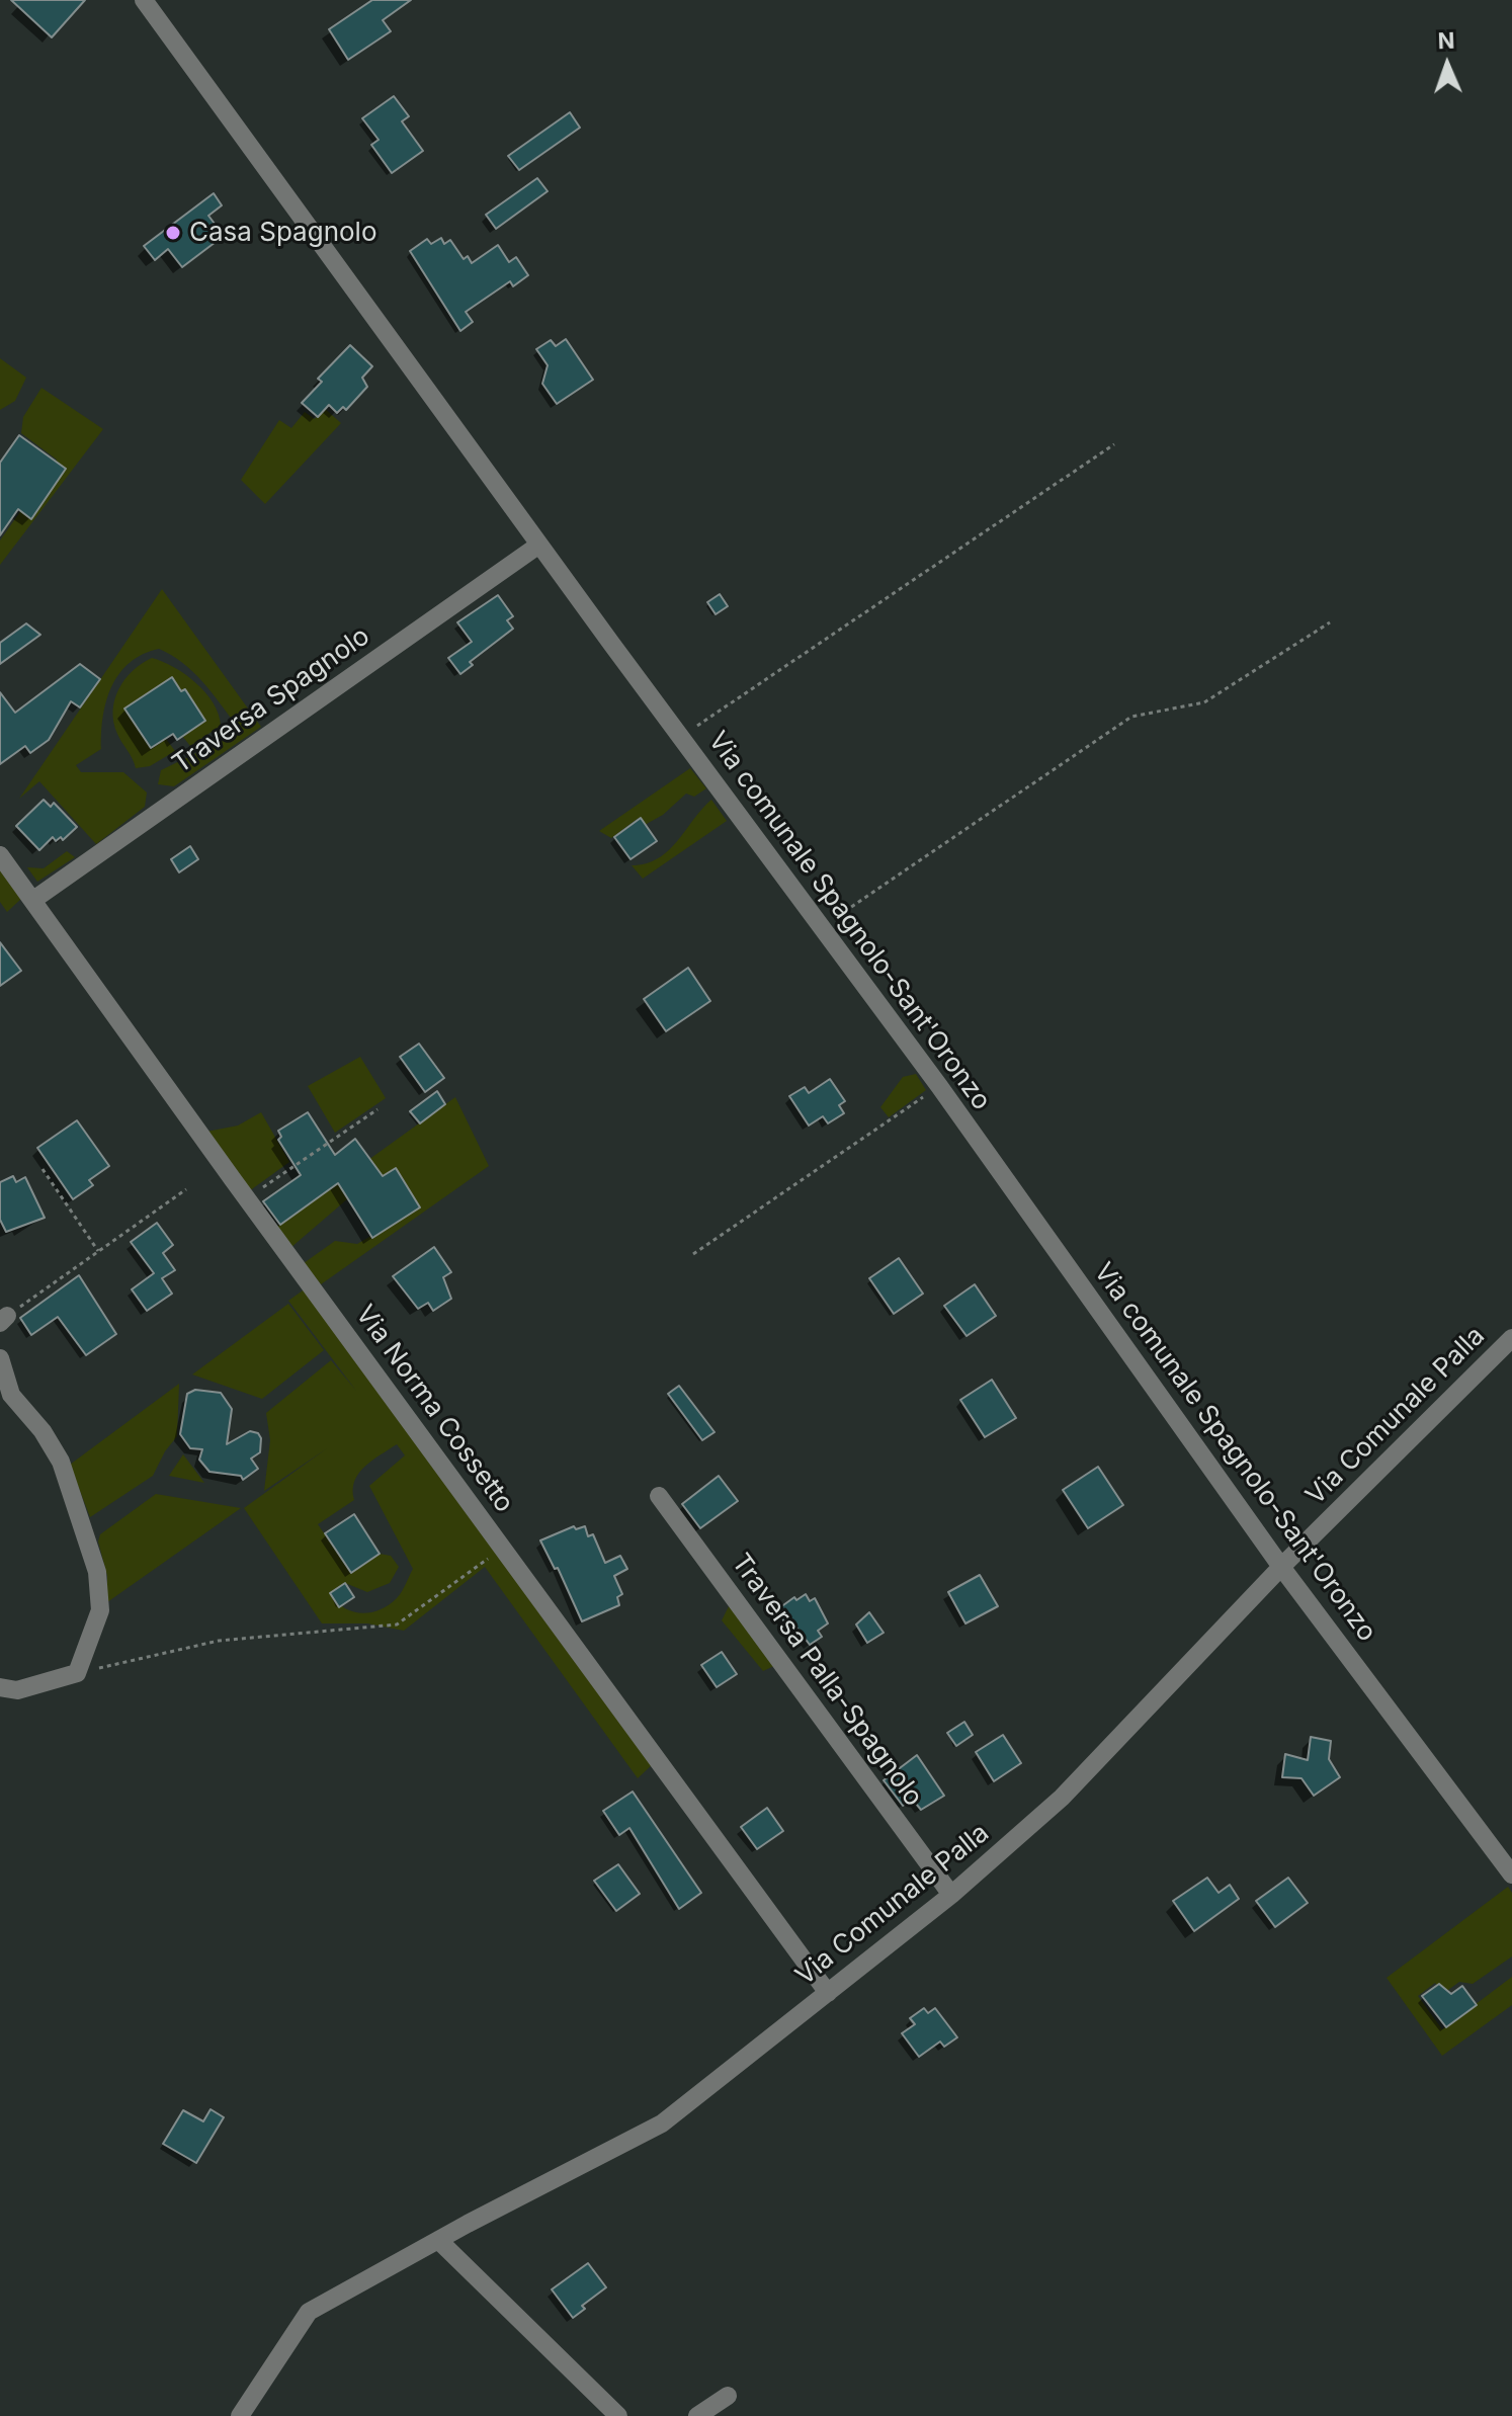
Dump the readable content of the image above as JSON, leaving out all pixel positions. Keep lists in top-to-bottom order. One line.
{"streets":{"street":["Traversa Spagnolo","Via comunale Spagnolo-Sant'Oronzo","Via Norma Cossetto","Via Comunale Palla","Traversa Palla-Spagnolo"]},"crossings":[["Traversa Spagnolo","Via comunale Spagnolo-Sant'Oronzo"],["Traversa Spagnolo","Via Norma Cossetto"],["Via comunale Spagnolo-Sant'Oronzo","Via Comunale Palla"],["Via Norma Cossetto","Via Comunale Palla"],["Via Comunale Palla","Traversa Palla-Spagnolo"]],"places":["Casa Spagnolo"],"north":"top"}
